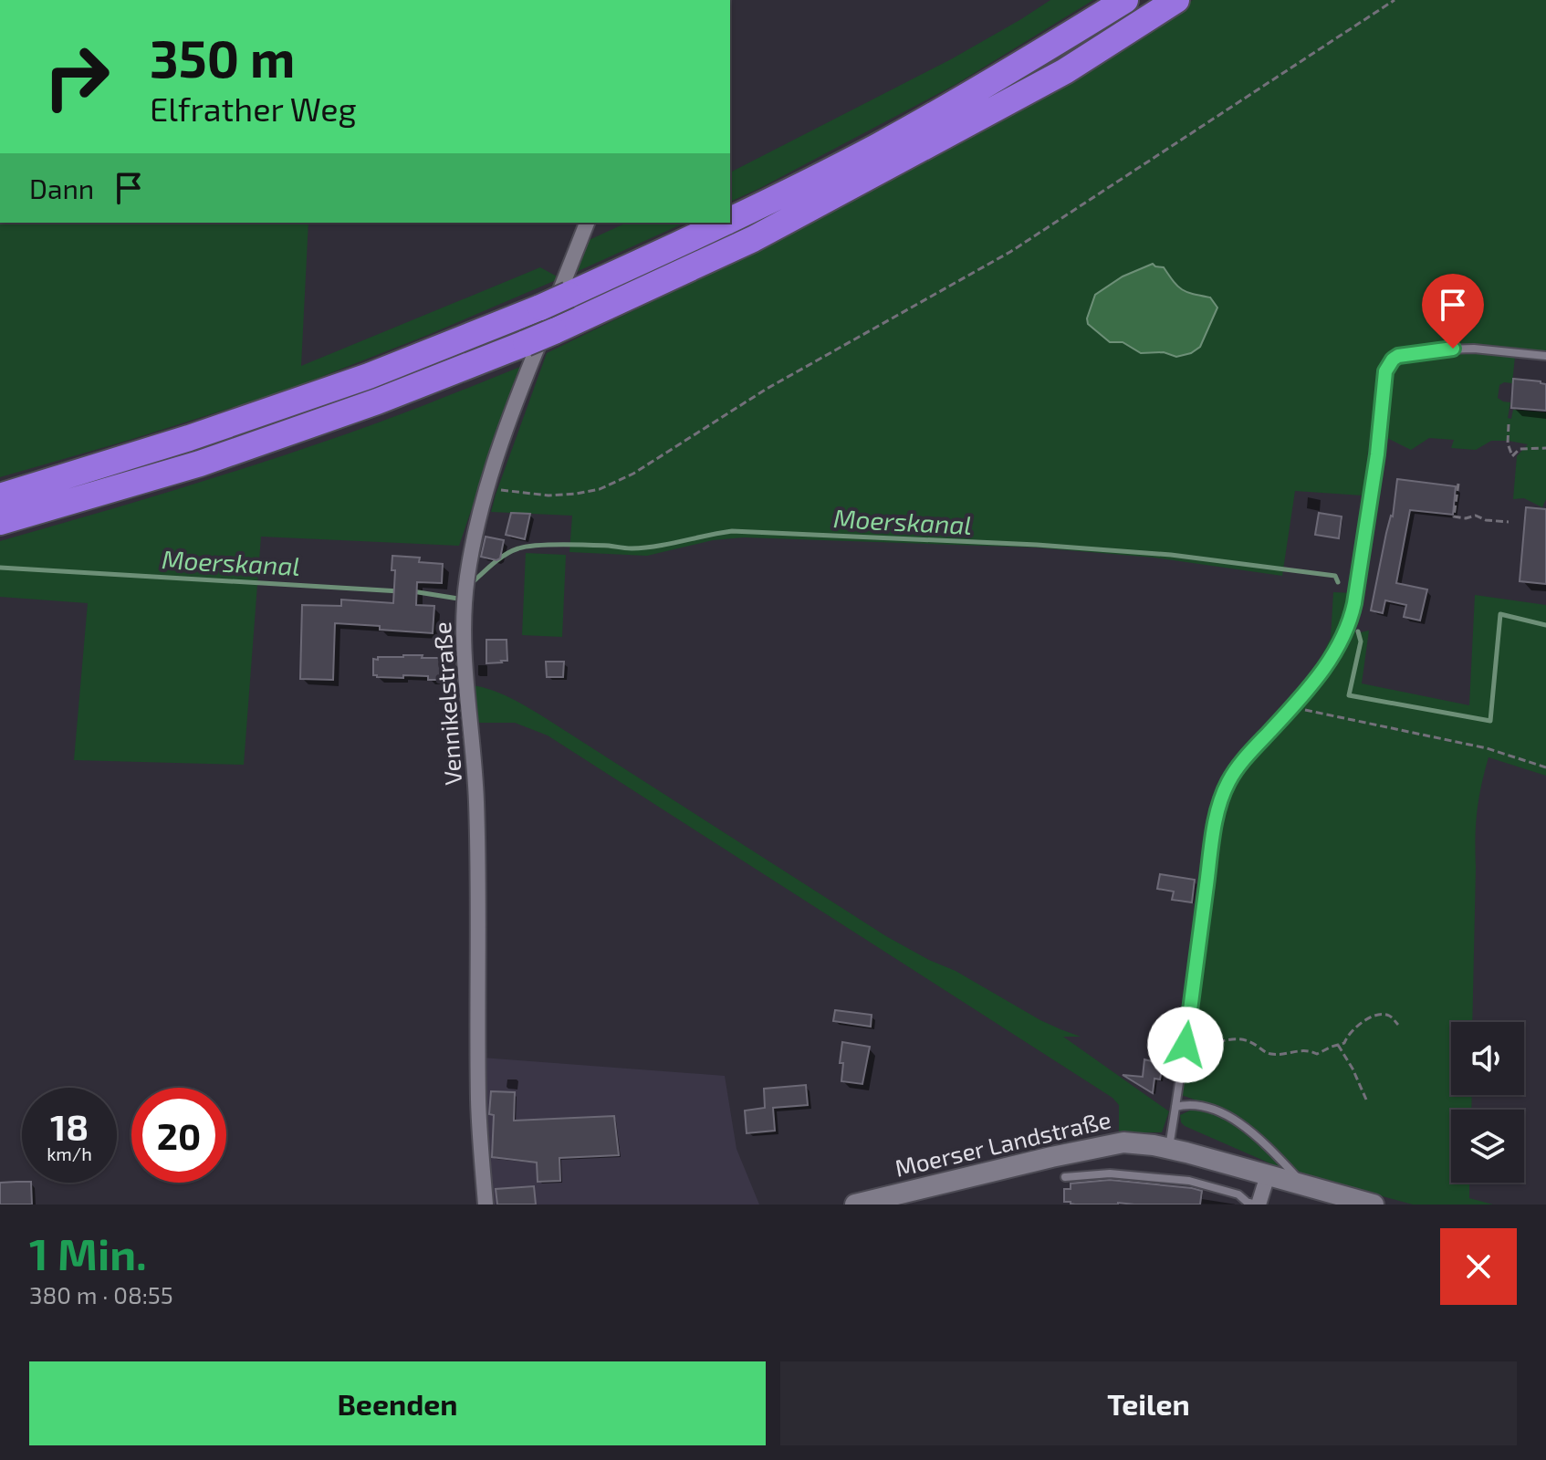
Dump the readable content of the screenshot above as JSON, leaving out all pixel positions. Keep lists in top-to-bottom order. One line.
{"streets":{"main road":["Moerser Landstraße"],"street":["Vennikelstraße"]},"water":["Moerskanal"],"page":{"turn":["350 m","Elfrather Weg"],"then":"Dann","speed":"18 km/h","limit":"20","heading":["1 Min.","380 m · 08:55"],"buttons":["Beenden","Teilen"]}}
